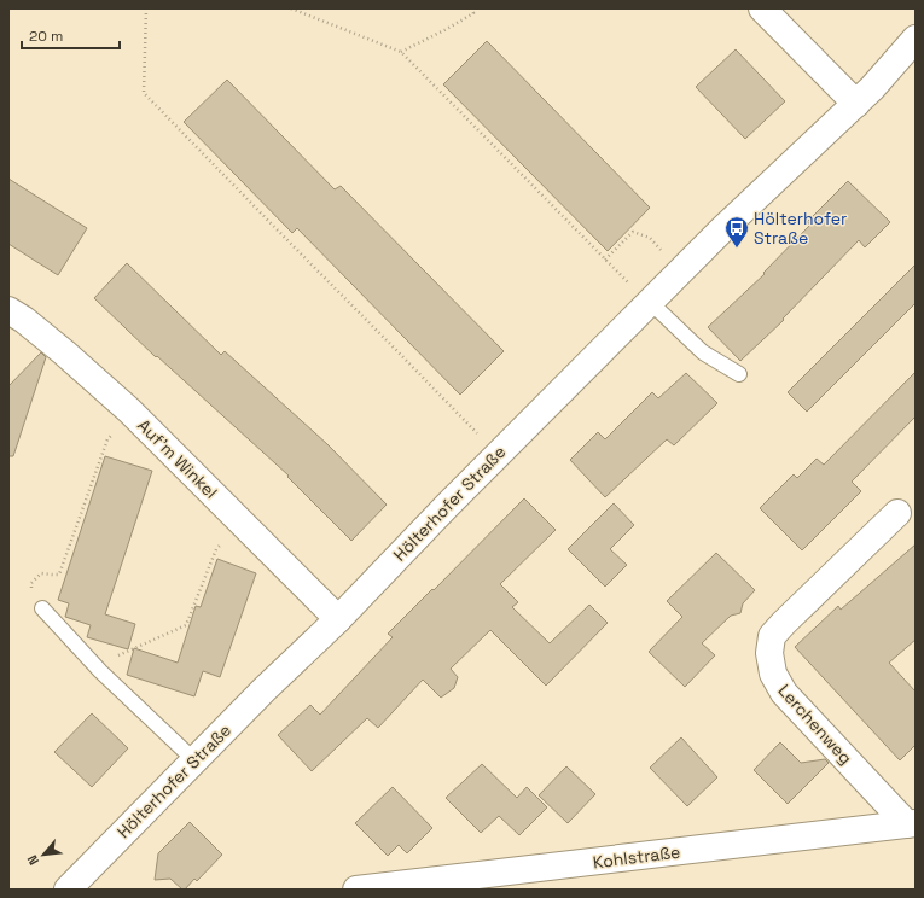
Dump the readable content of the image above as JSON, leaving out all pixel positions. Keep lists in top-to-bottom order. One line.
{"streets":{"street":["Auf'm Winkel","Hölterhofer Straße","Lerchenweg","Kohlstraße"]},"crossings":[["Auf'm Winkel","Hölterhofer Straße"],["Lerchenweg","Kohlstraße"]],"places":{"bus stop":["Hölterhofer Straße"]},"scale_bar":"20 m","north":"bottom left"}
